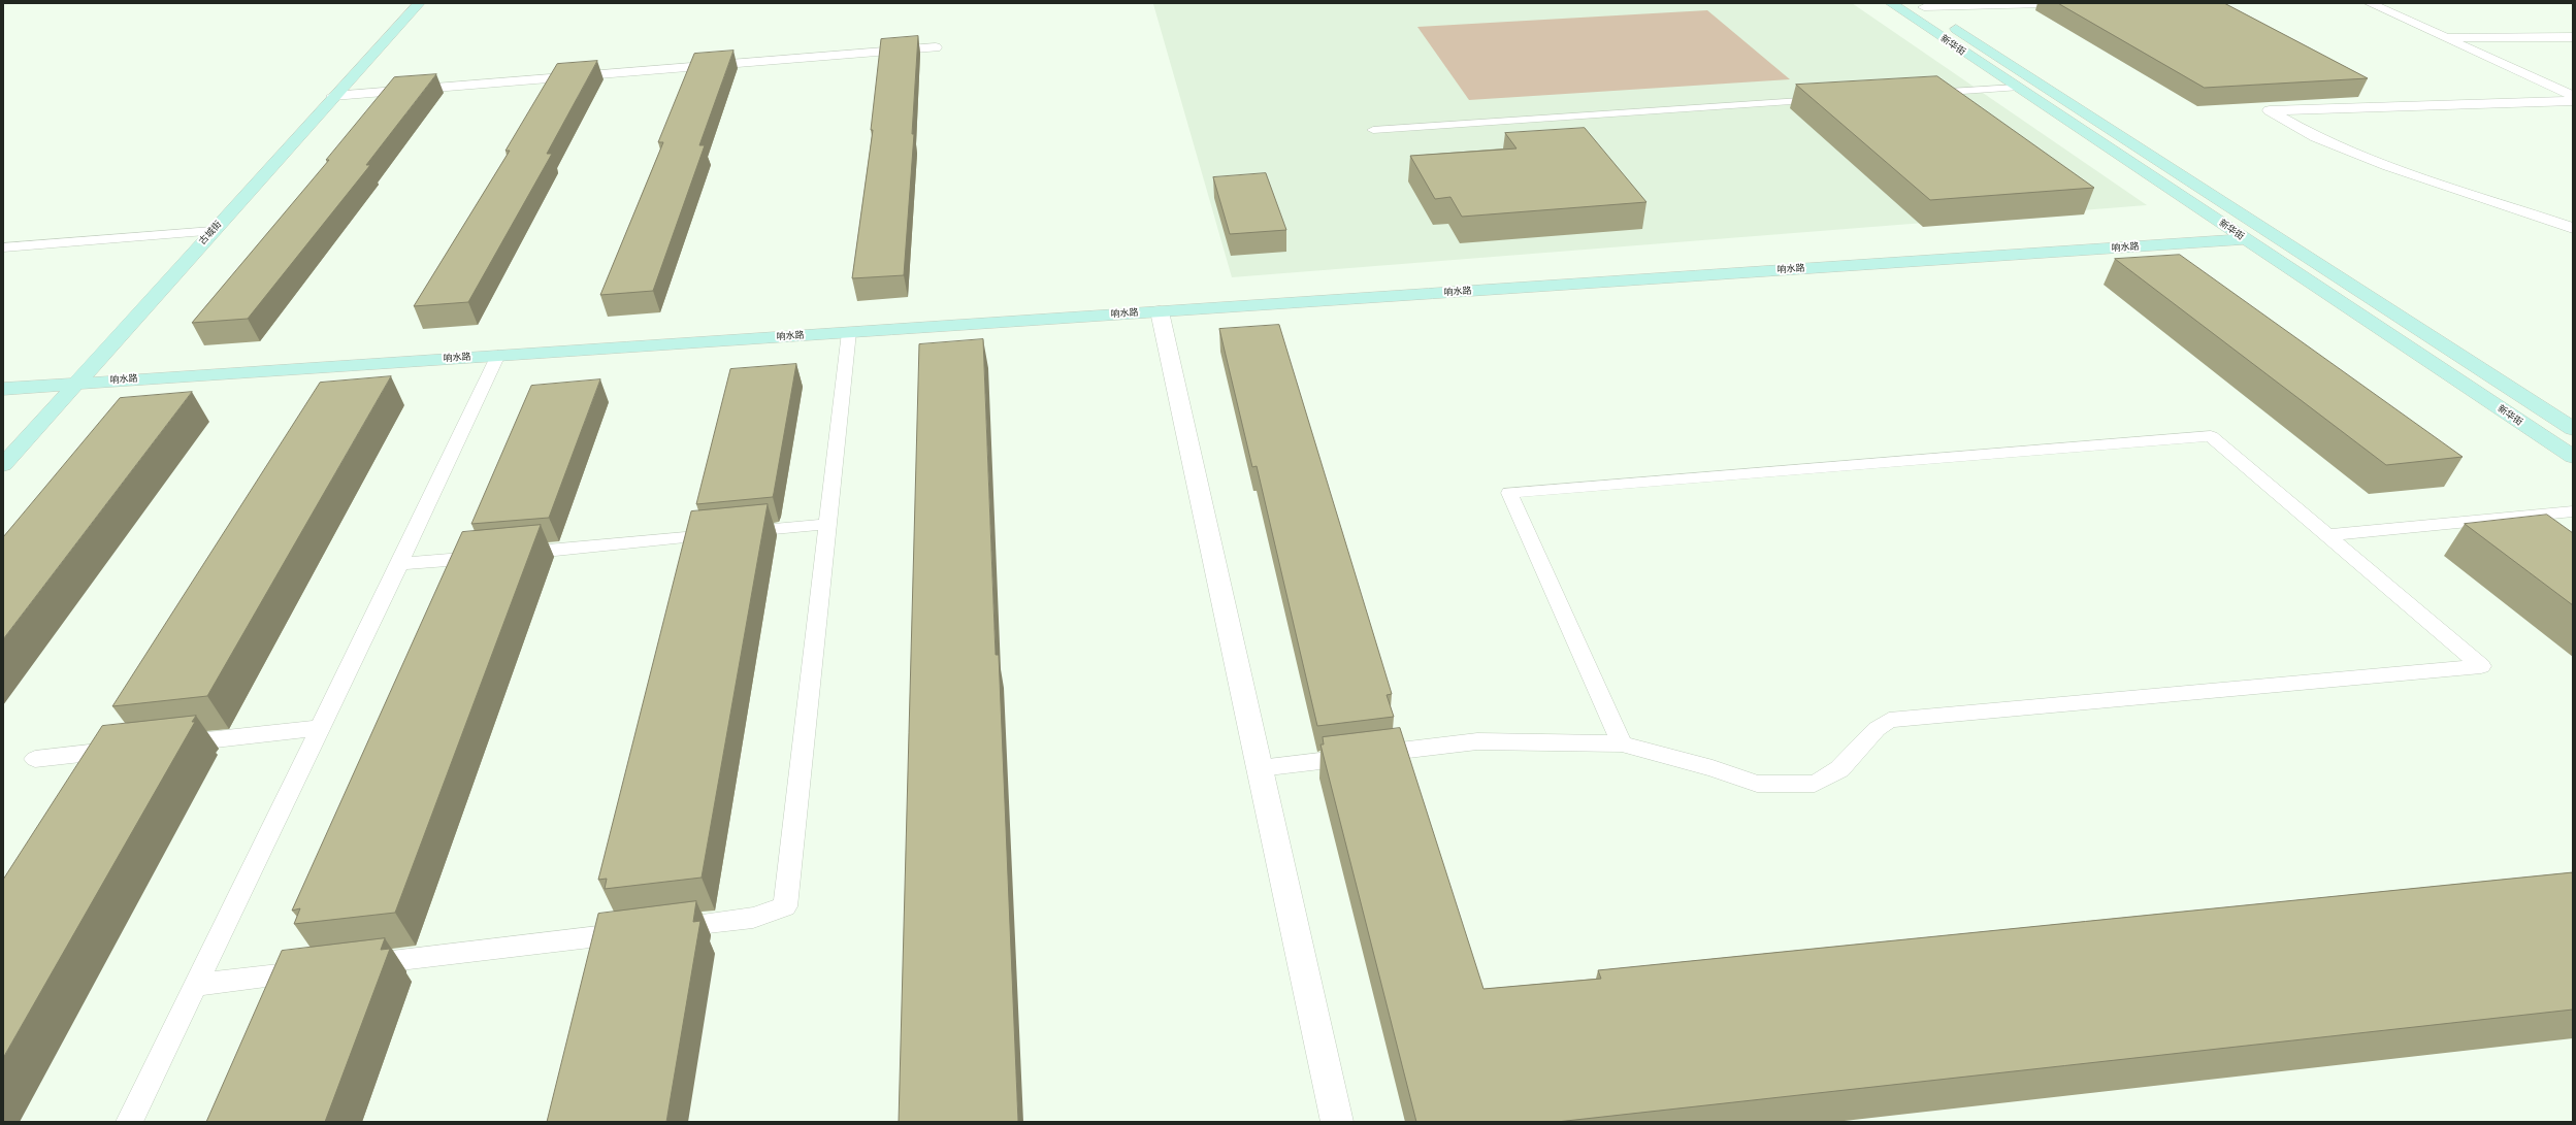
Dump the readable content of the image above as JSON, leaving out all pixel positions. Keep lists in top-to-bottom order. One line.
{"streets":{"street":["新华街","古城街","响水路"]},"crossings":[["新华街","响水路"],["古城街","响水路"]]}
